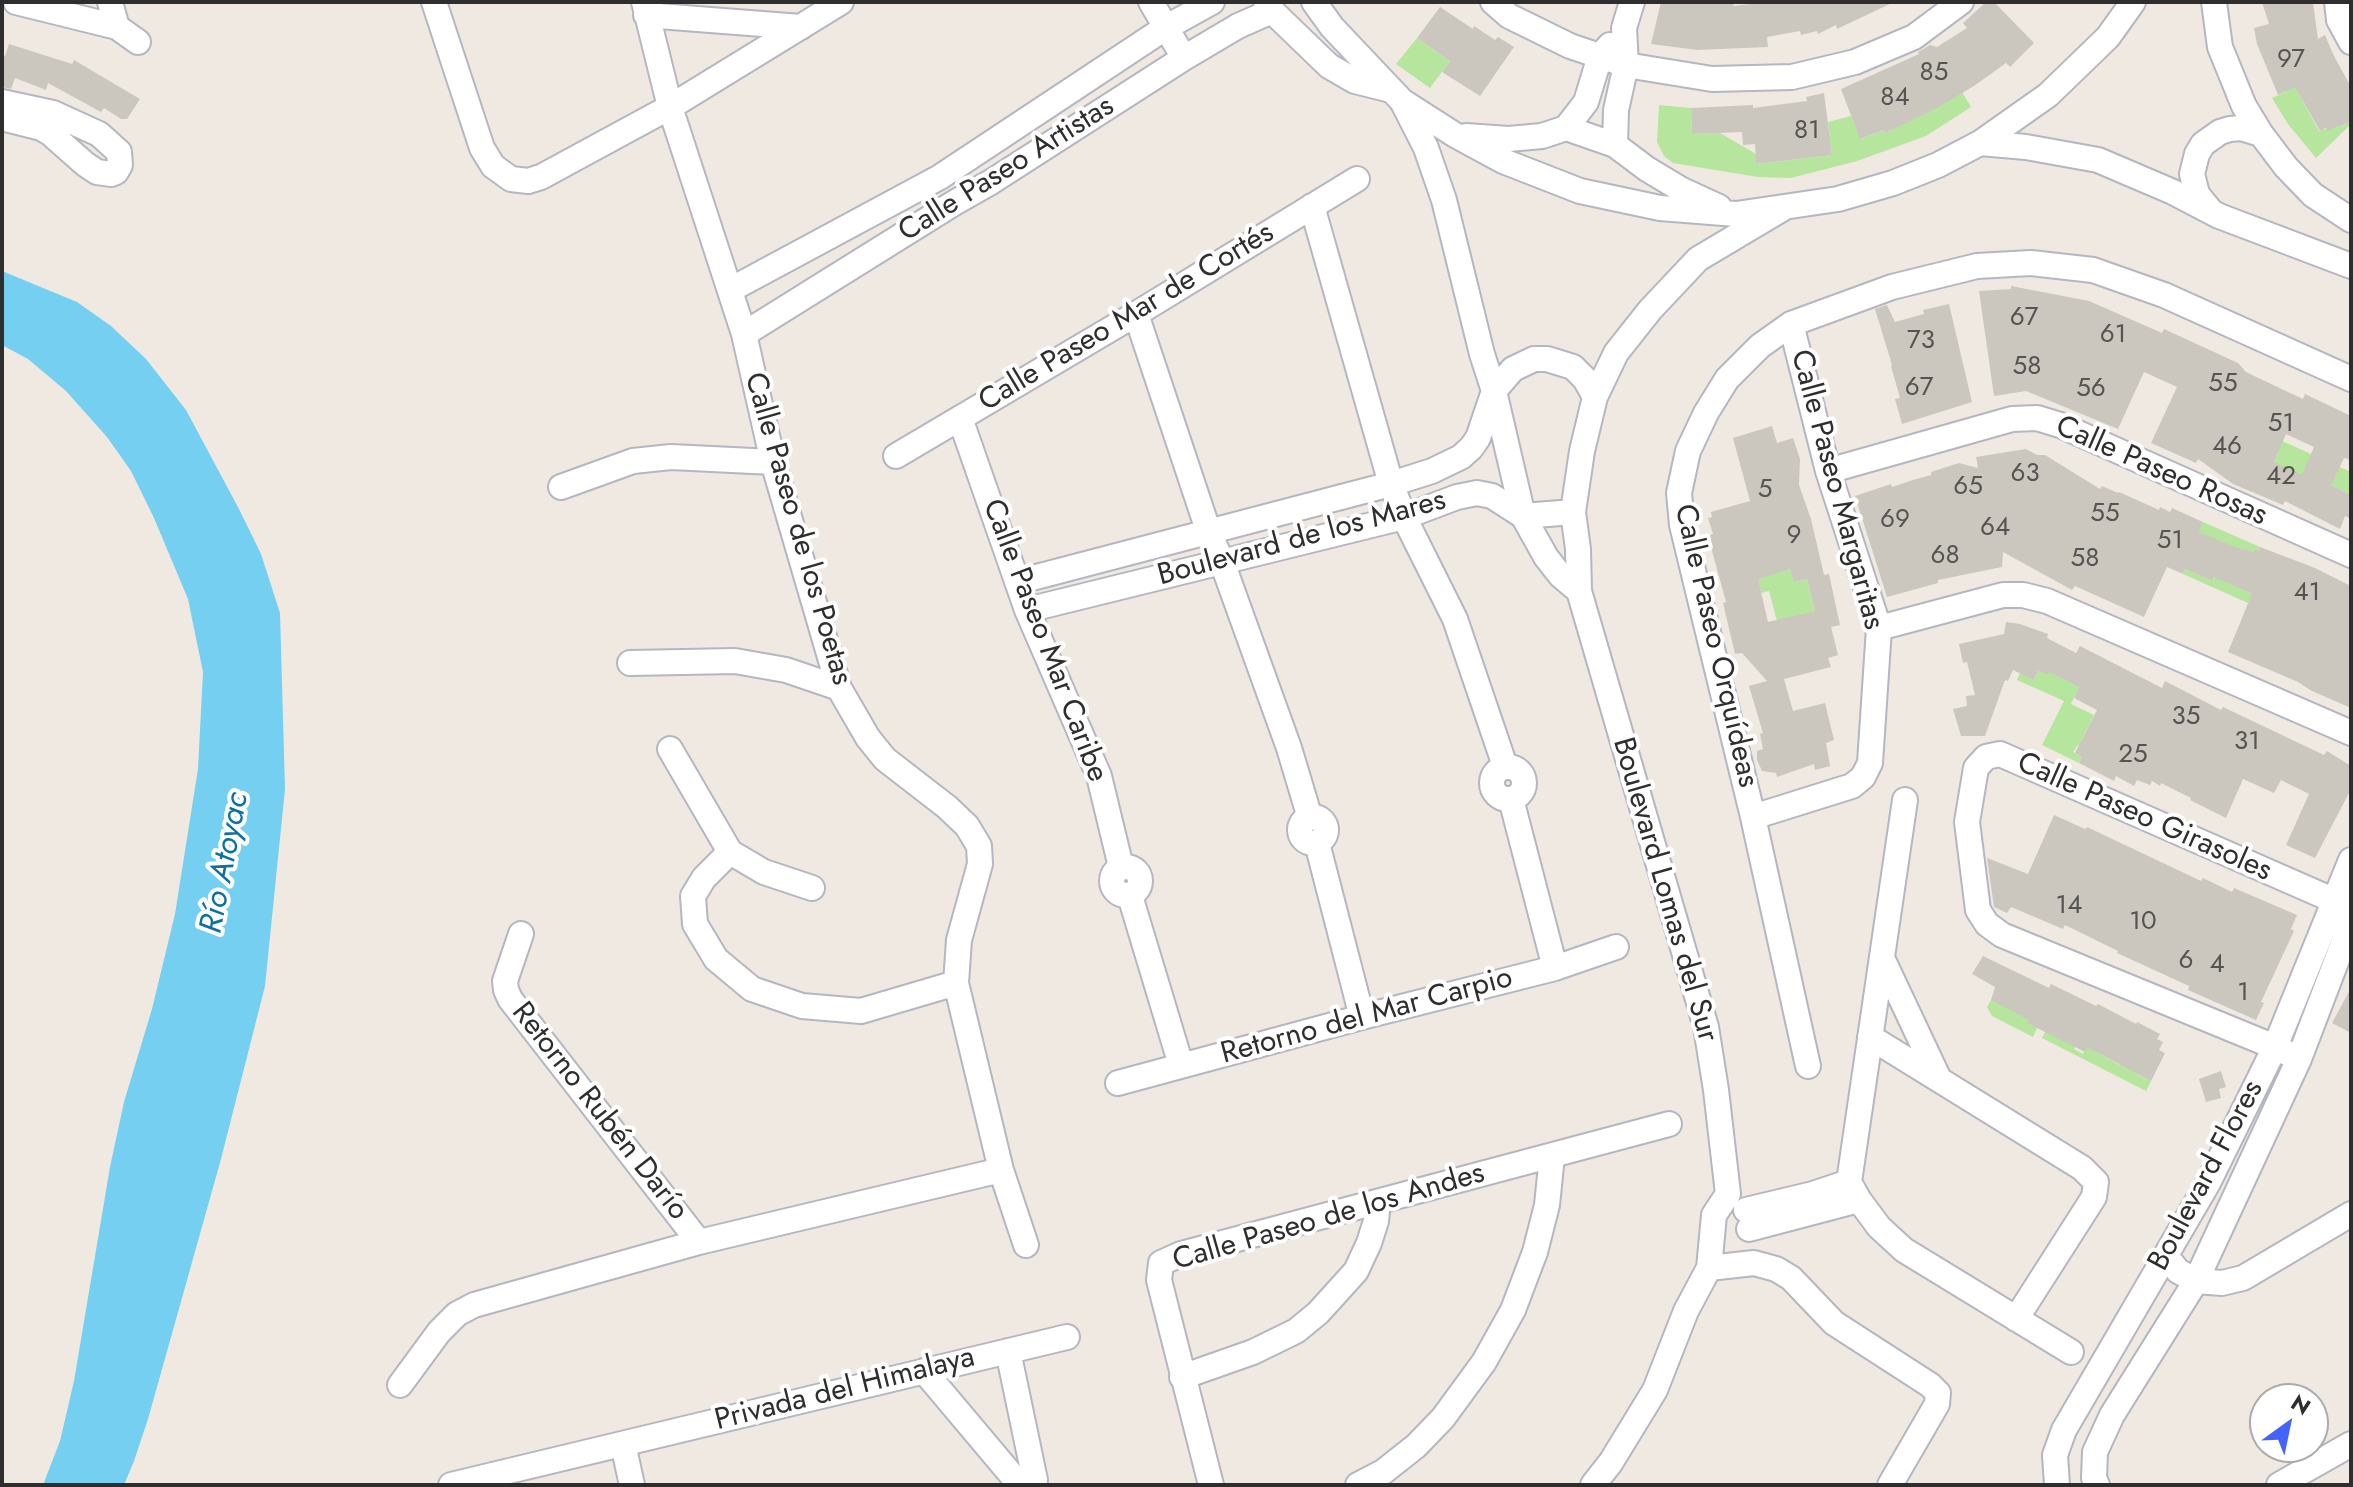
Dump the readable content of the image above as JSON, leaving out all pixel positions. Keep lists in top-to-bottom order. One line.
{"streets":{"street":["Calle Paseo Artistas","Calle Paseo Mar de Cortés","Calle Paseo Rosas","Calle Paseo Margaritas","Calle Paseo de los Poetas","Boulevard de los Mares","Calle Paseo Mar Caribe","Calle Paseo Orquídeas","Calle Paseo Girasoles","Boulevard Lomas del Sur","Retorno del Mar Carpio","Retorno Rubén Darío","Boulevard Flores","Calle Paseo de los Andes","Privada del Himalaya"]},"crossings":[["Calle Paseo Artistas","Calle Paseo de los Poetas"],["Calle Paseo Mar de Cortés","Calle Paseo Mar Caribe"],["Calle Paseo Rosas","Calle Paseo Margaritas"],["Calle Paseo Margaritas","Calle Paseo Orquídeas"],["Calle Paseo de los Poetas","Retorno Rubén Darío"],["Boulevard de los Mares","Calle Paseo Mar Caribe"],["Boulevard de los Mares","Boulevard Lomas del Sur"],["Calle Paseo Mar Caribe","Retorno del Mar Carpio"],["Calle Paseo Girasoles","Boulevard Flores"]],"water":["Río Atoyac"],"house_numbers":["97","85","84","81","67","61","73","58","55","67","56","51","46","63","42","65","5","55","69","64","9","51","68","58","41","35","31","25","14","10","6","4","1"],"north":"top right"}
